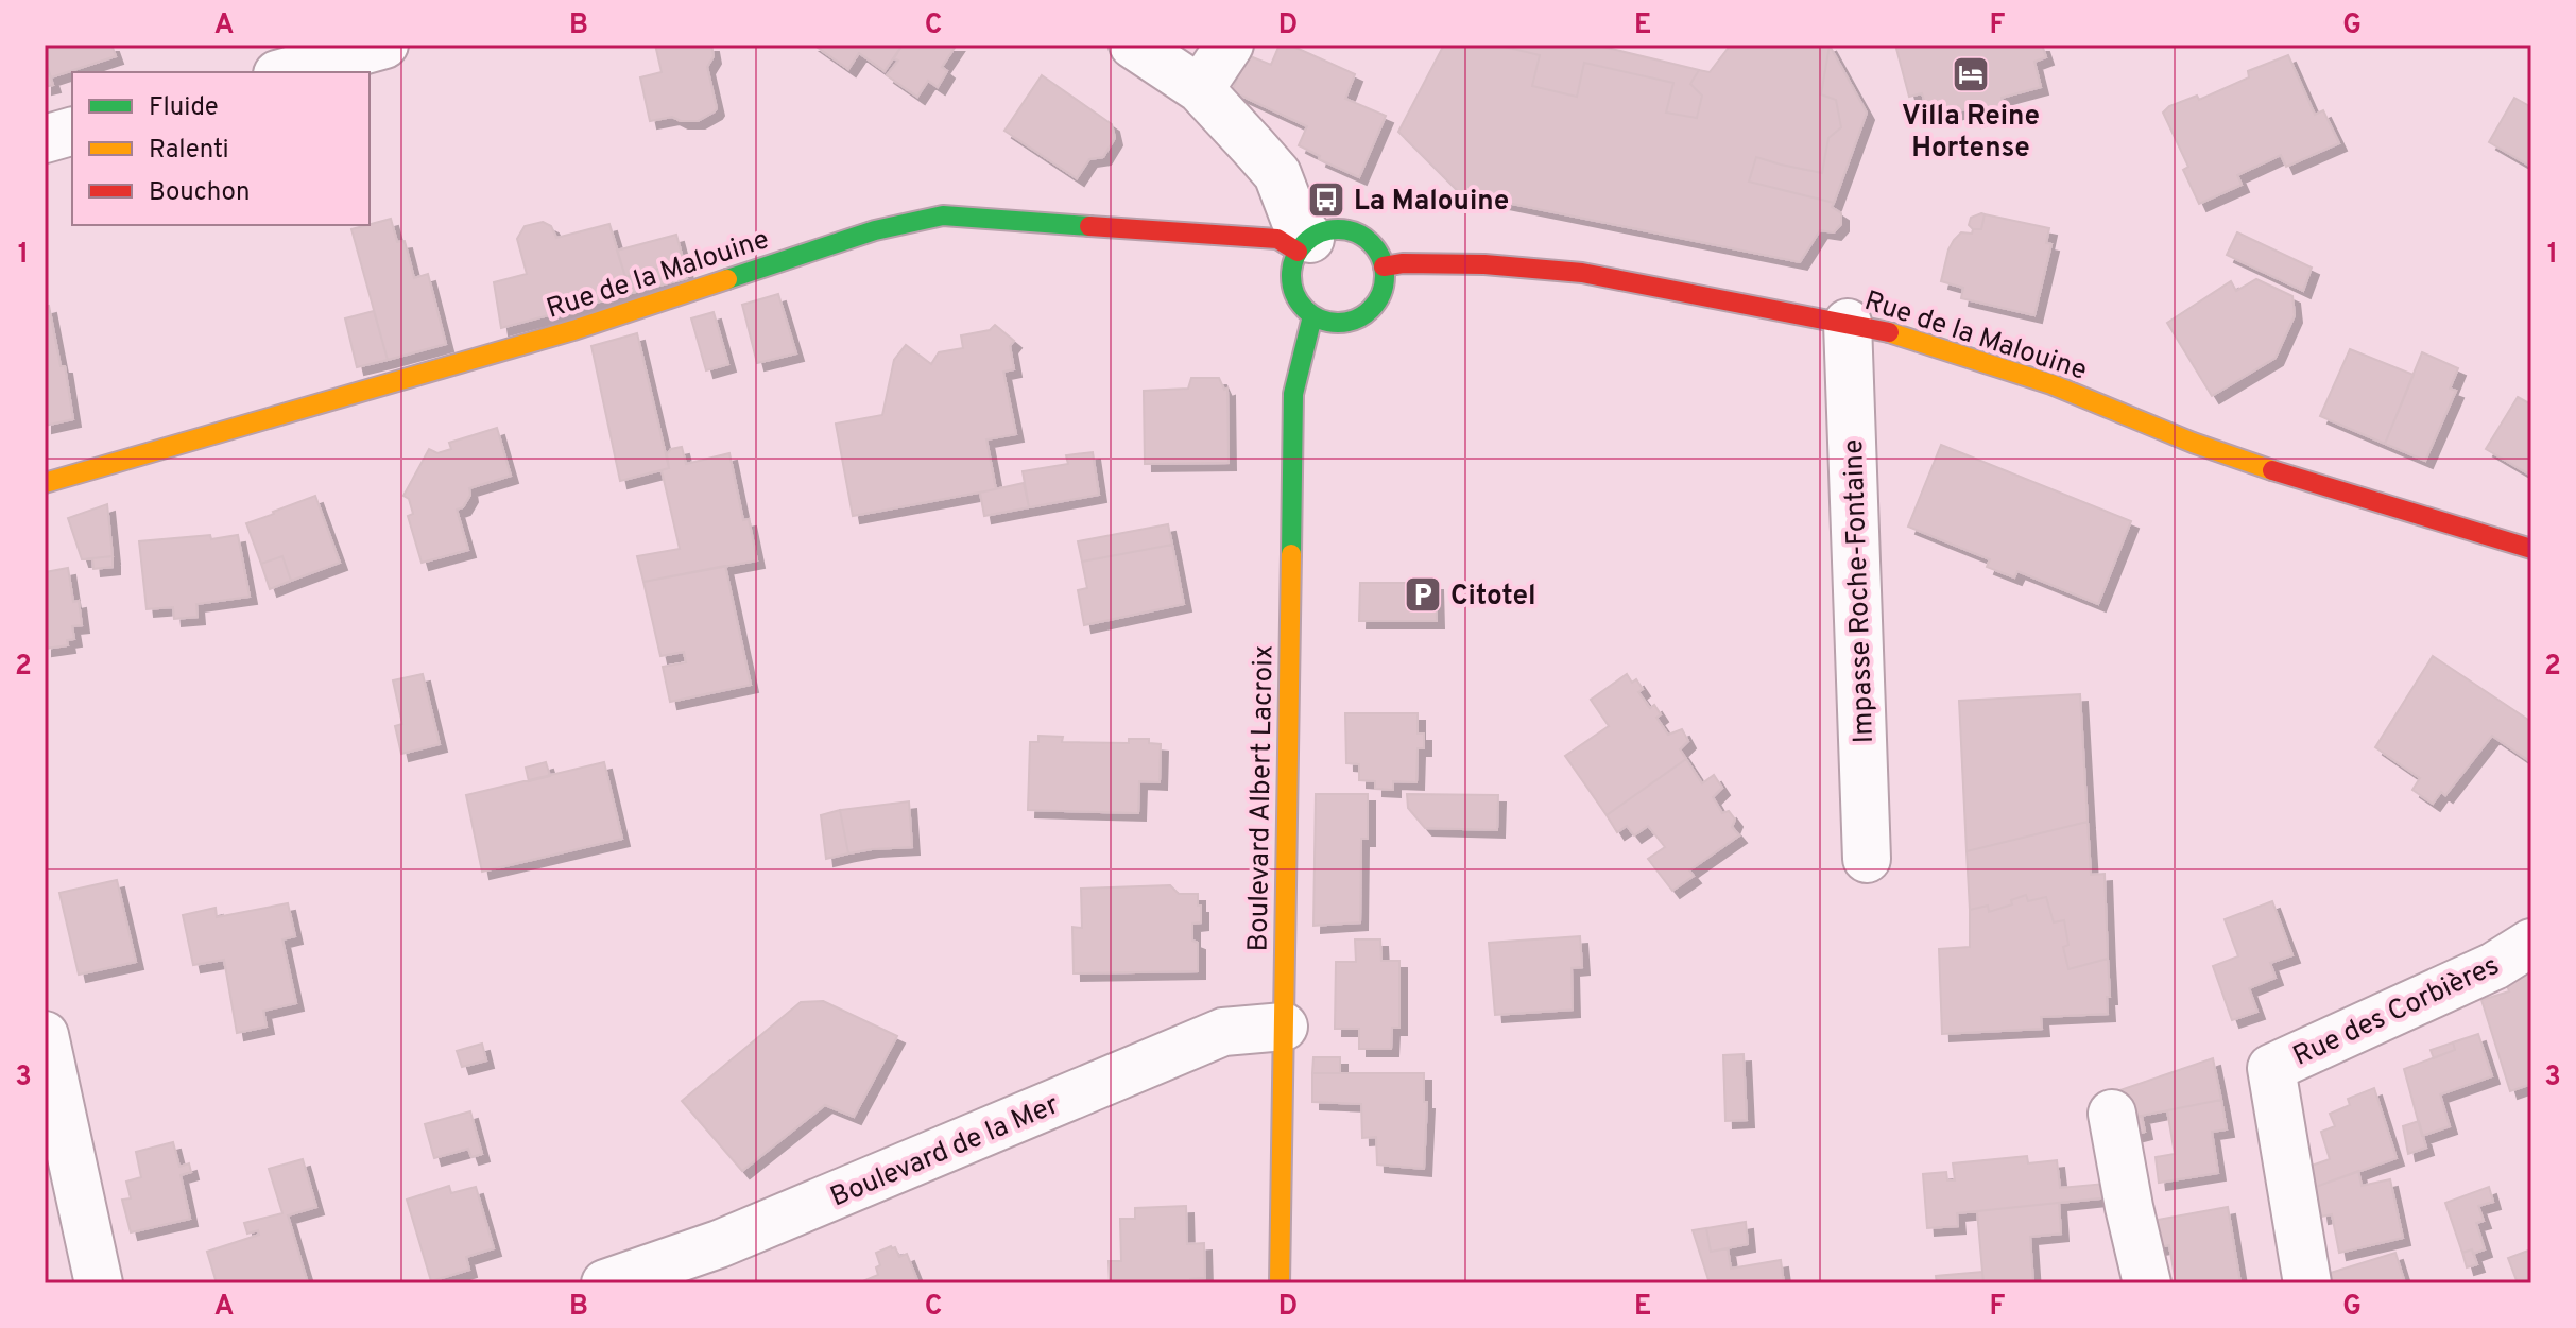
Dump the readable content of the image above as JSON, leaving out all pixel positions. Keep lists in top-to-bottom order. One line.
{"streets":{"street":["Rue de la Malouine","Impasse Roche-Fontaine","Boulevard Albert Lacroix","Rue des Corbières","Boulevard de la Mer"]},"crossings":[["Rue de la Malouine","Impasse Roche-Fontaine"],["Rue de la Malouine","Boulevard Albert Lacroix"],["Boulevard Albert Lacroix","Boulevard de la Mer"]],"places":{"hotel":["Villa Reine Hortense"],"bus stop":["La Malouine"],"parking":["Citotel"]},"legend":["Fluide","Ralenti","Bouchon"],"grid":{"columns":["A","B","C","D","E","F","G"],"rows":["1","2","3"]}}
